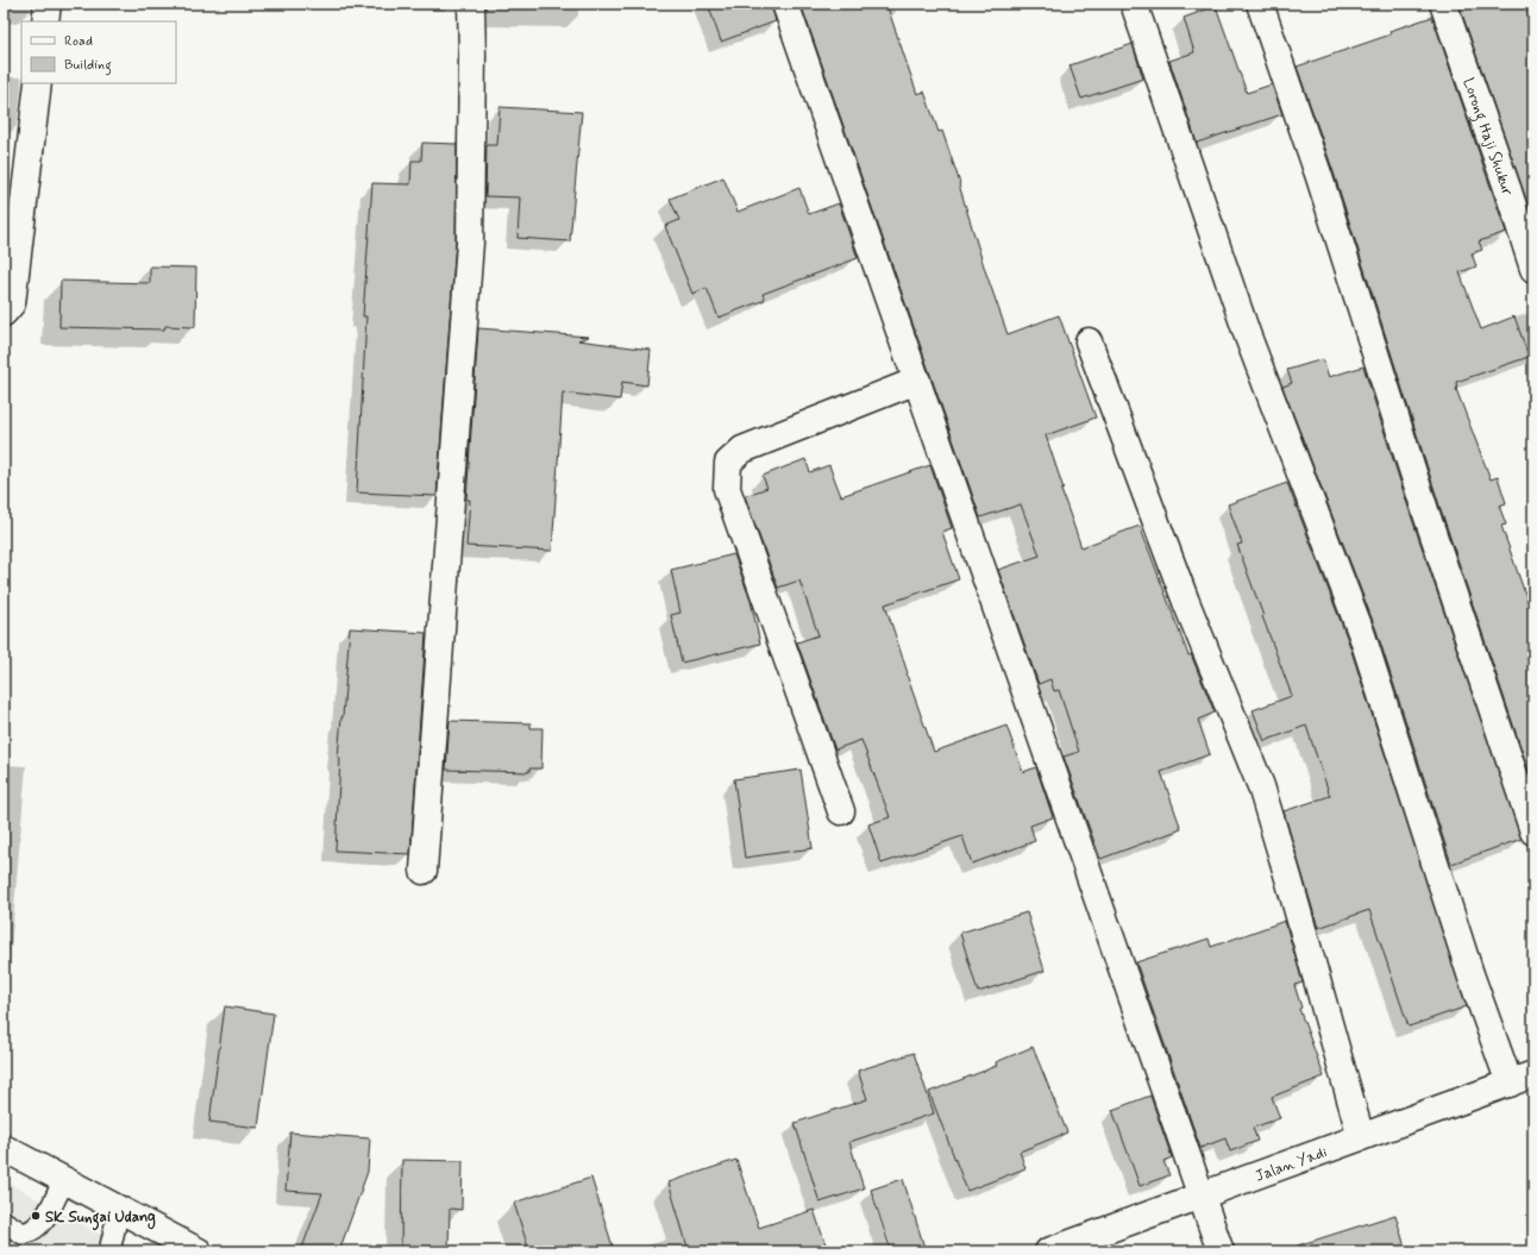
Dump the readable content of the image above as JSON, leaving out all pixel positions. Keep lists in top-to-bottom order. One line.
{"streets":{"street":["Lorong Haji Shukur","Jalan Yadi"]},"places":["SK Sungai Udang"],"legend":["Road","Building"]}
